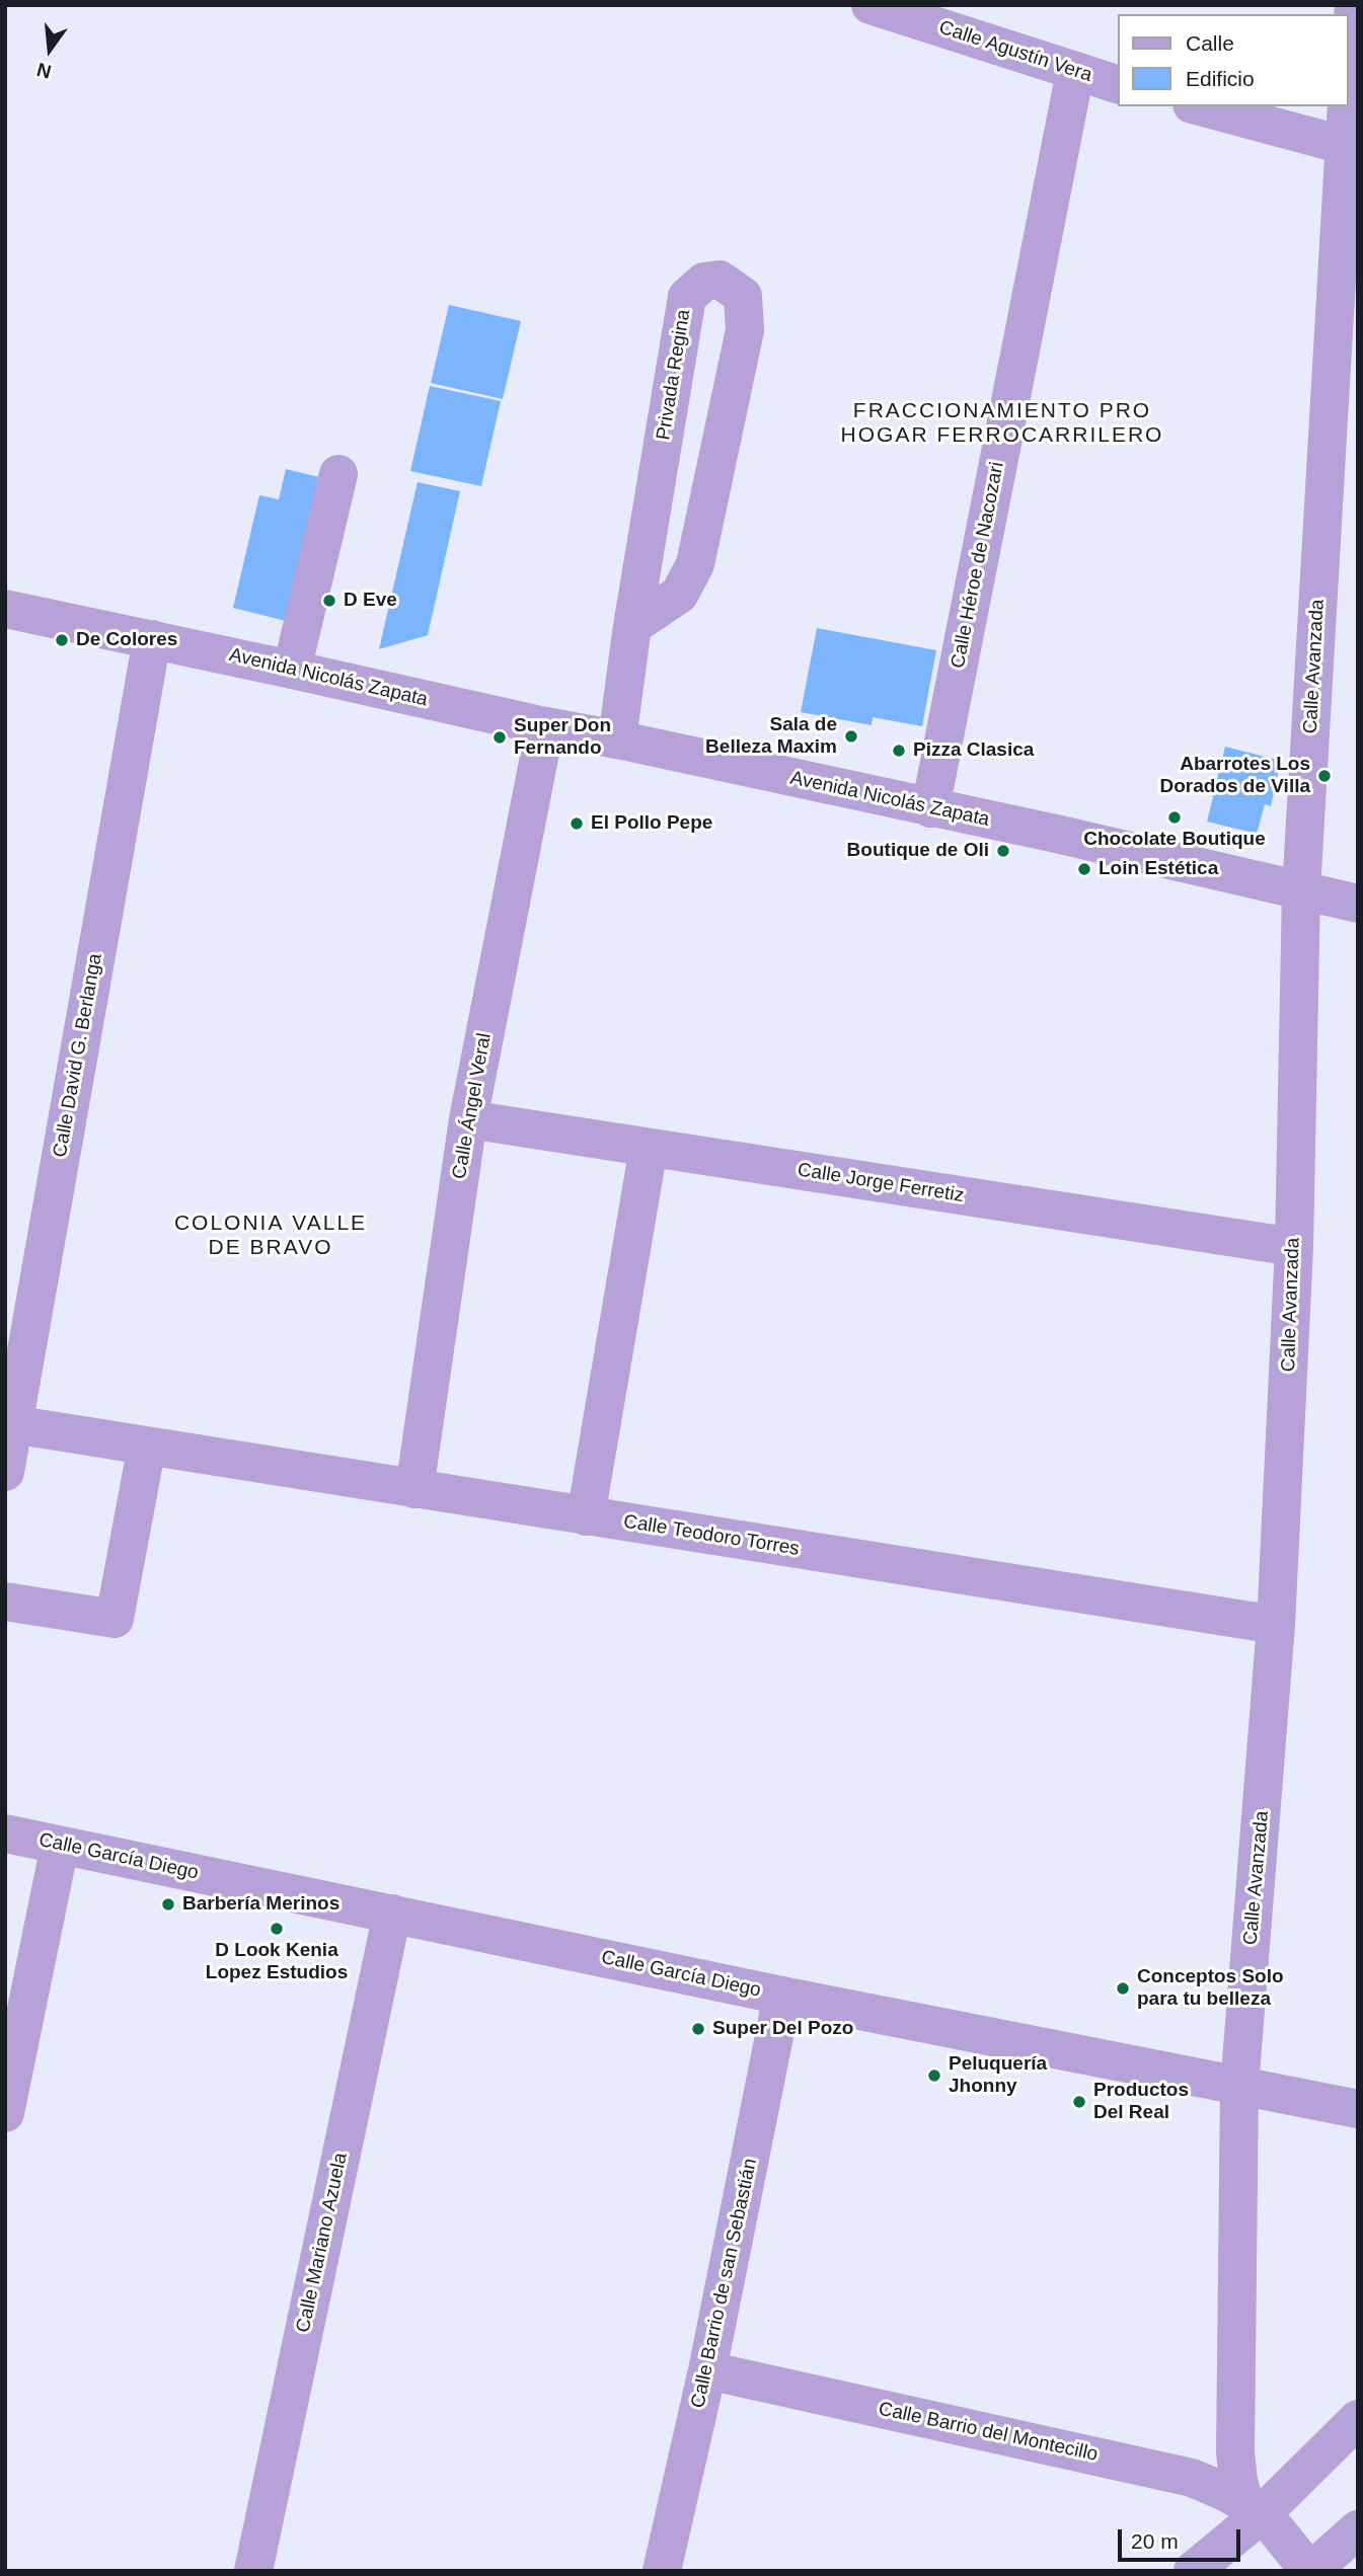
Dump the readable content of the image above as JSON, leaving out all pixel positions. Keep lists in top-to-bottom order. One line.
{"streets":{"street":["Calle Agustín Vera","Privada Regina","Calle Héroe de Nacozari","Calle Avanzada","Avenida Nicolás Zapata","Calle David G. Berlanga","Calle Ángel Veral","Calle Jorge Ferretiz","Calle Teodoro Torres","Calle García Diego","Calle Mariano Azuela","Calle Barrio de san Sebastián","Calle Barrio del Montecillo"]},"crossings":[["Calle Agustín Vera","Calle Héroe de Nacozari"],["Privada Regina","Avenida Nicolás Zapata"],["Calle Héroe de Nacozari","Avenida Nicolás Zapata"],["Calle Avanzada","Avenida Nicolás Zapata"],["Calle Avanzada","Calle Jorge Ferretiz"],["Calle Avanzada","Calle Teodoro Torres"],["Calle Avanzada","Calle García Diego"],["Calle Avanzada","Calle Barrio del Montecillo"],["Avenida Nicolás Zapata","Calle David G. Berlanga"],["Avenida Nicolás Zapata","Calle Ángel Veral"],["Calle David G. Berlanga","Calle Teodoro Torres"],["Calle Ángel Veral","Calle Jorge Ferretiz"],["Calle Ángel Veral","Calle Teodoro Torres"],["Calle García Diego","Calle Mariano Azuela"],["Calle García Diego","Calle Barrio de san Sebastián"],["Calle Barrio de san Sebastián","Calle Barrio del Montecillo"]],"districts":["FRACCIONAMIENTO PRO HOGAR FERROCARRILERO","COLONIA VALLE DE BRAVO"],"places":["D Eve","De Colores","Sala de Belleza Maxim","Super Don Fernando","Pizza Clasica","Abarrotes Los Dorados de Villa","Chocolate Boutique","El Pollo Pepe","Boutique de Oli","Loin Estética","Barbería Merinos","D Look Kenia Lopez Estudios","Conceptos Solo para tu belleza","Super Del Pozo","Peluquería Jhonny","Productos Del Real"],"legend":["Calle","Edificio"],"scale_bar":"20 m","north":"bottom"}
